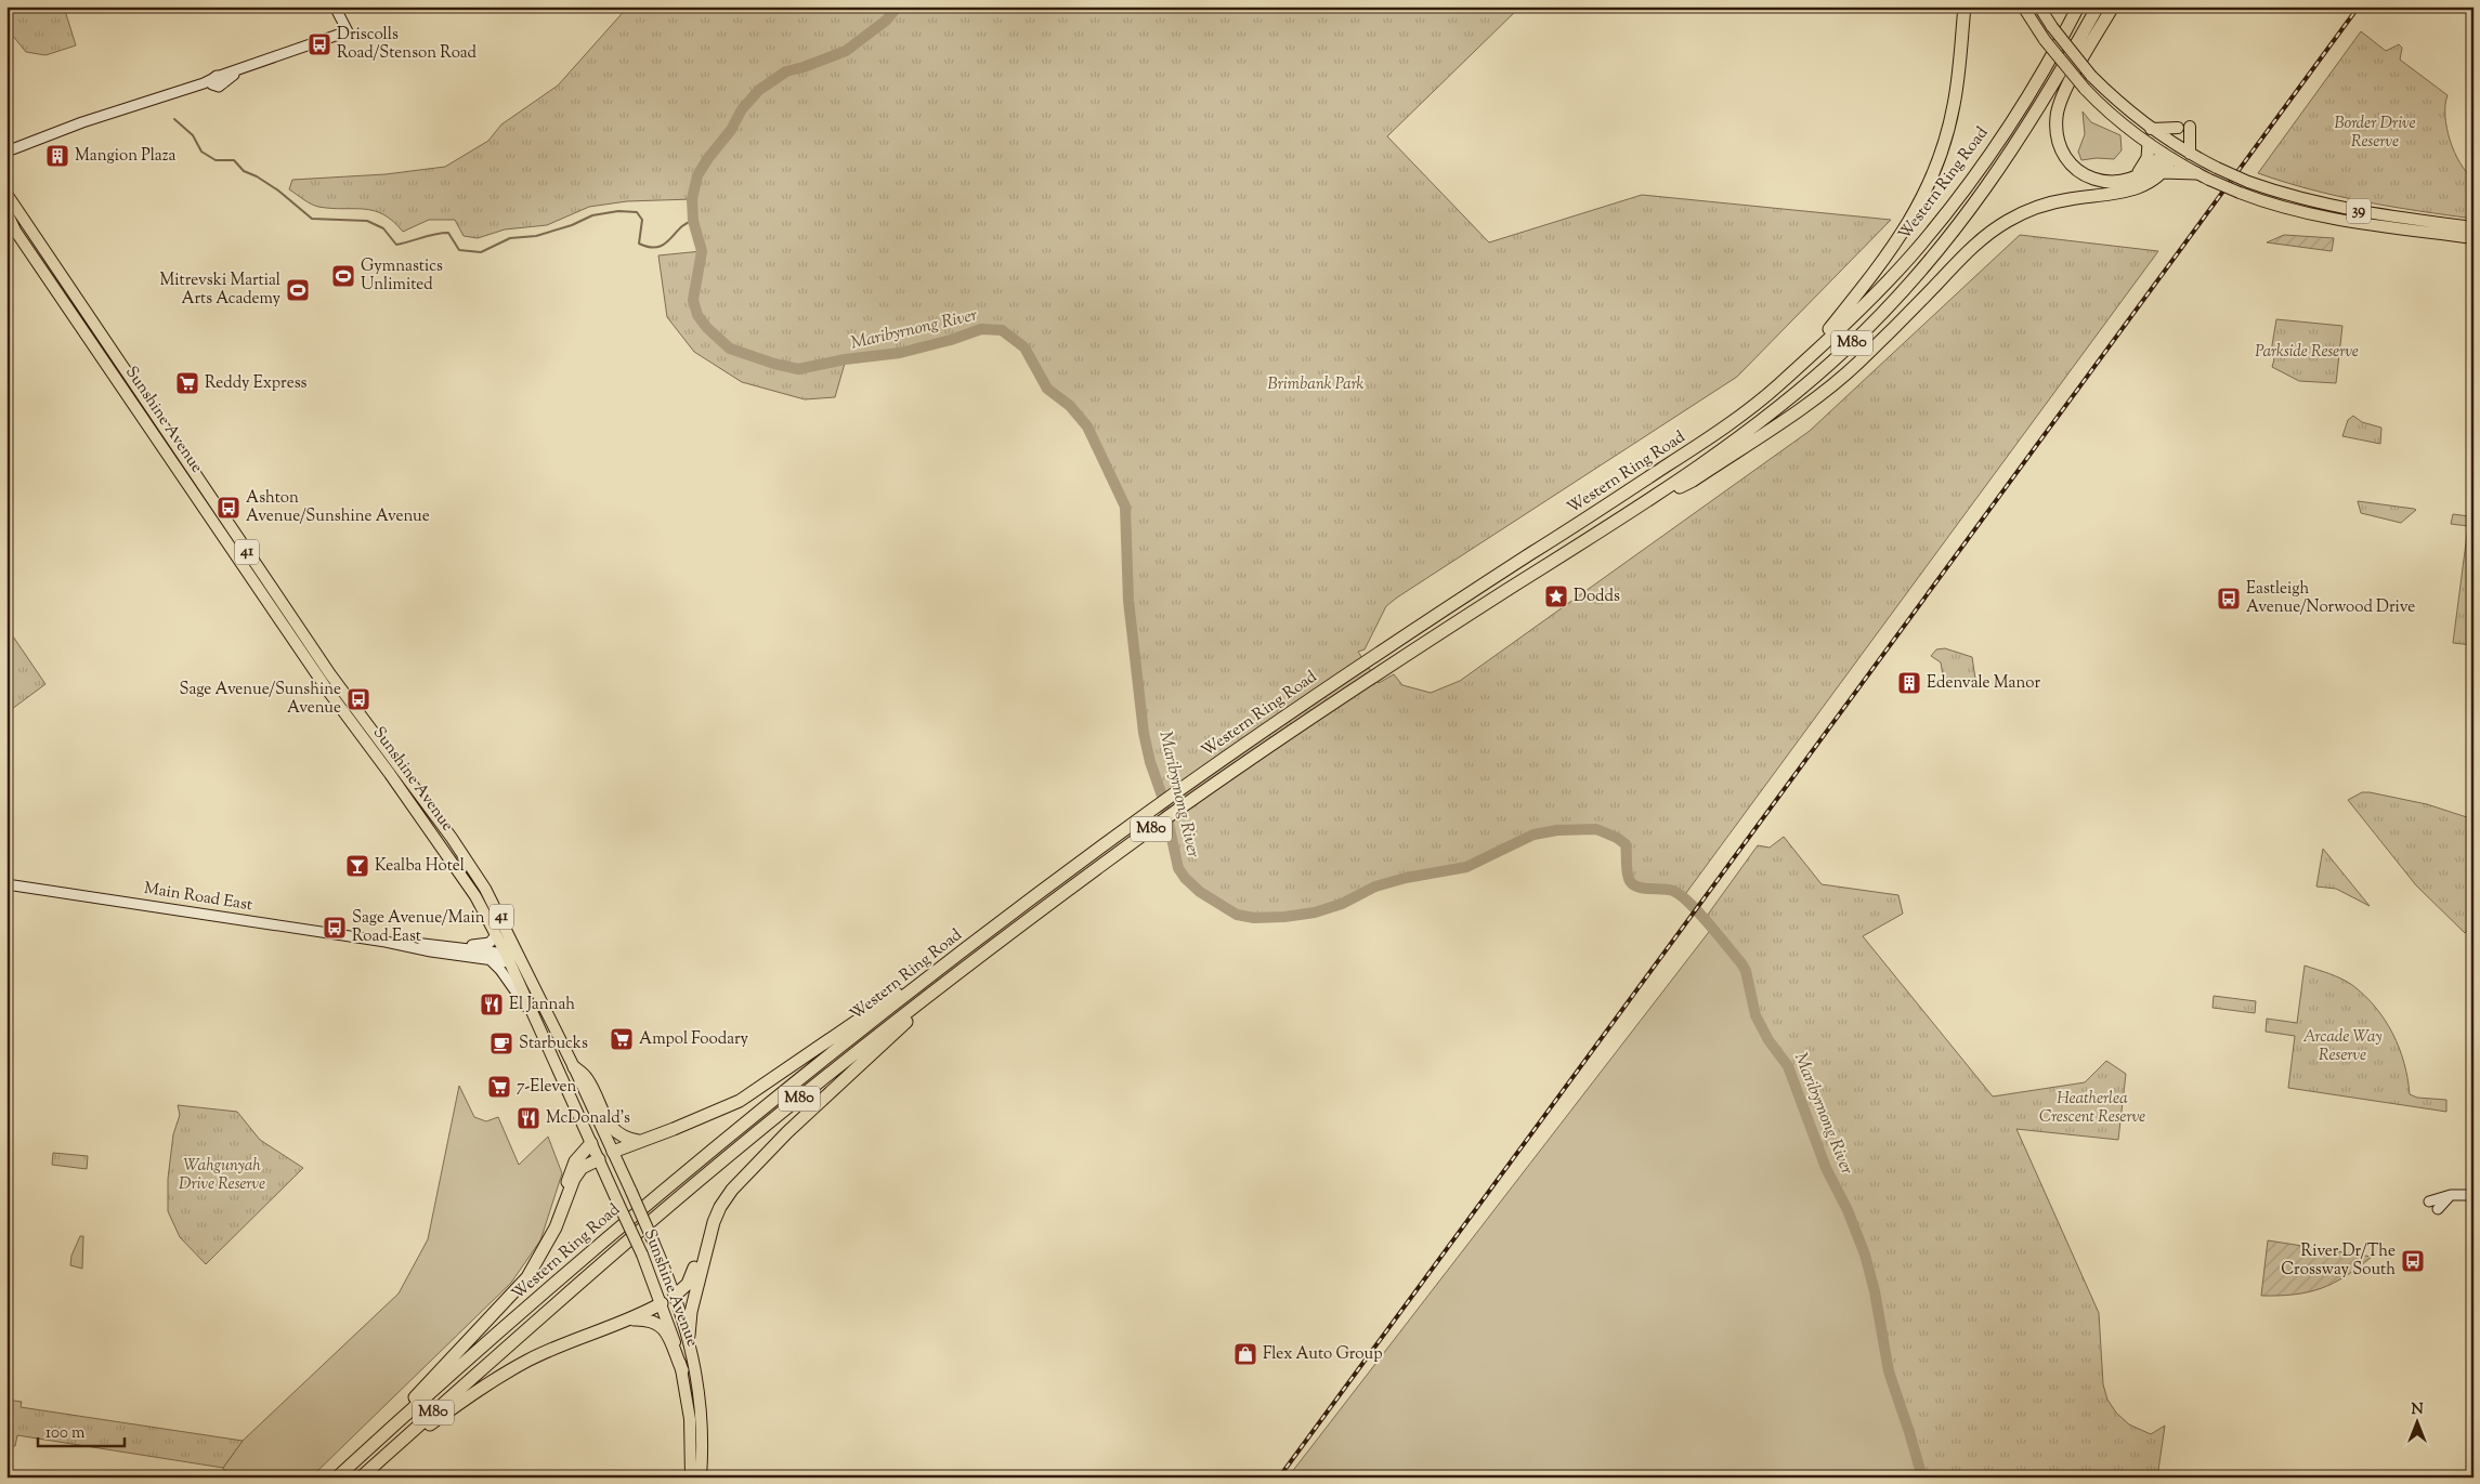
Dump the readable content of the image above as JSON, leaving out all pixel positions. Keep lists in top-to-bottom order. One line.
{"streets":{"highway":["Western Ring Road","M80"],"main road":["39","Sunshine Avenue","41","Main Road East"]},"crossings":[["Sunshine Avenue","41"],["Sunshine Avenue","Main Road East"]],"water":["Maribyrnong River"],"parks":["Border Drive Reserve","Parkside Reserve","Brimbank Park","Arcade Way Reserve","Heatherlea Crescent Reserve","Wahgunyah Drive Reserve"],"places":{"bus stop":["Driscolls Road/Stenson Road","Ashton Avenue/Sunshine Avenue","Eastleigh Avenue/Norwood Drive","Sage Avenue/Sunshine Avenue","Sage Avenue/Main Road East","River Dr/The Crossway South"],"building":["Mangion Plaza","Edenvale Manor"],"sports":["Gymnastics Unlimited","Mitrevski Martial Arts Academy"],"supermarket":["Reddy Express","Ampol Foodary","7-Eleven"],"place":["Dodds"],"bar":["Kealba Hotel"],"restaurant":["El Jannah","McDonald's"],"cafe":["Starbucks"],"shop":["Flex Auto Group"]},"scale_bar":"100 m","north":"top"}
